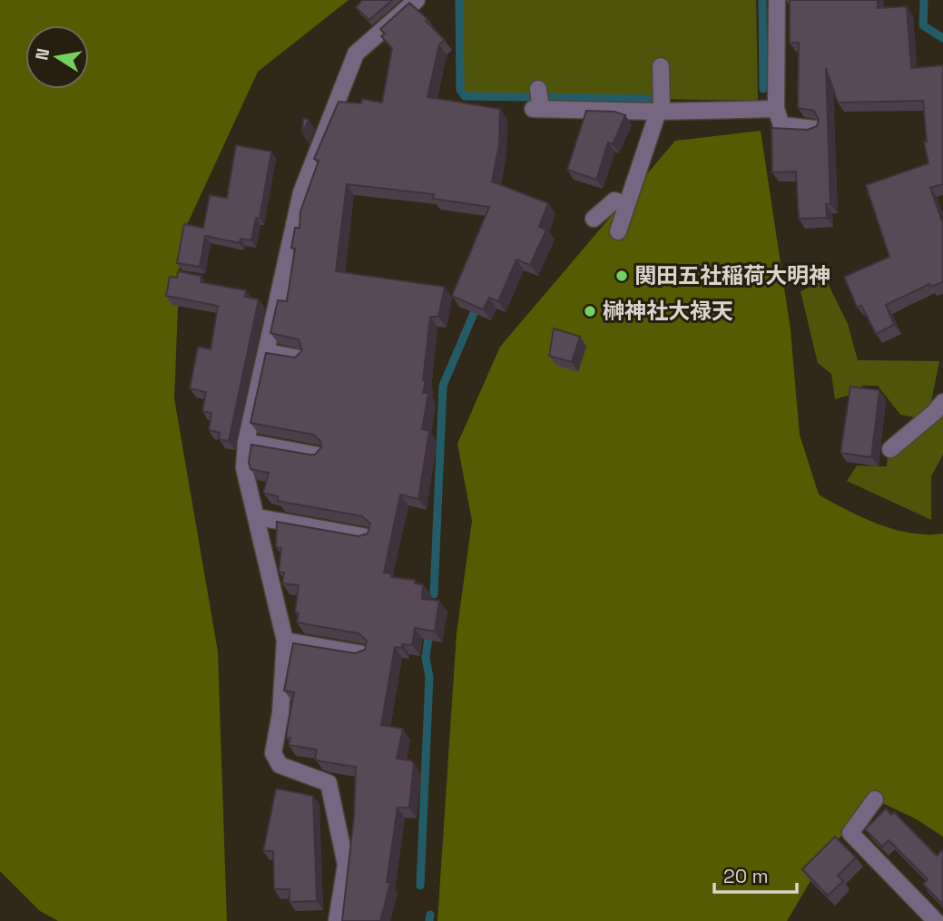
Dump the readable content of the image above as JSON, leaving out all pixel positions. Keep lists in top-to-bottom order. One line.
{"places":["関田五社稲荷大明神","榊神社大禄天"],"scale_bar":"20 m","north":"left"}
